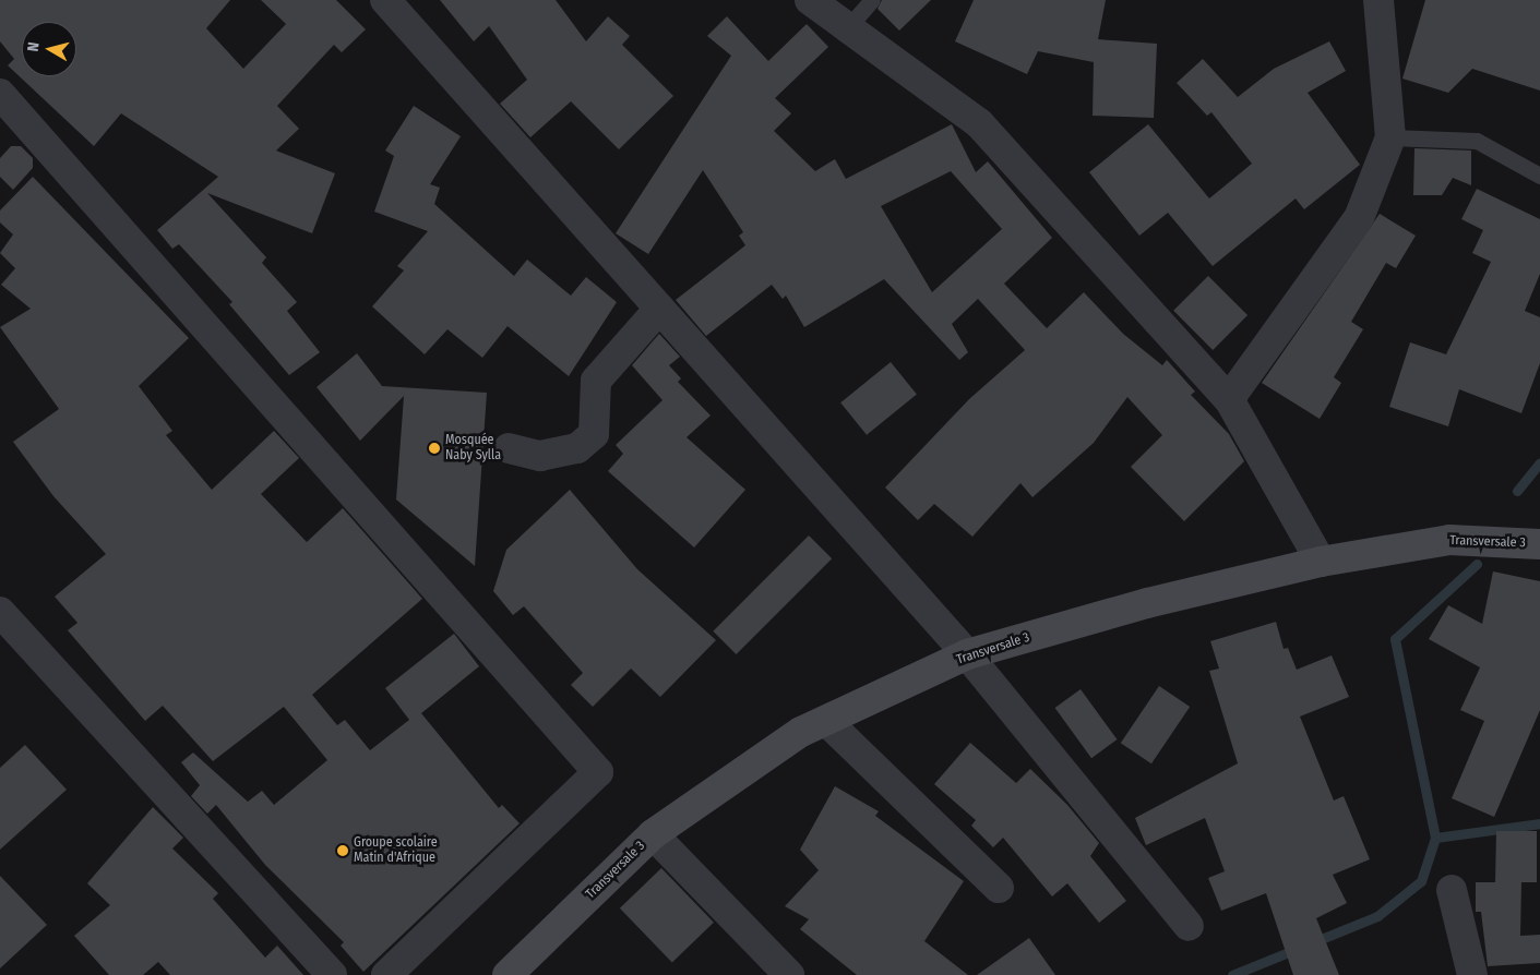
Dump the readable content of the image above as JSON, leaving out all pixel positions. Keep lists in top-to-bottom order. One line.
{"streets":{"main road":["Transversale 3"]},"places":["Mosquée Naby Sylla","Groupe scolaire Matin d'Afrique"],"north":"left"}
